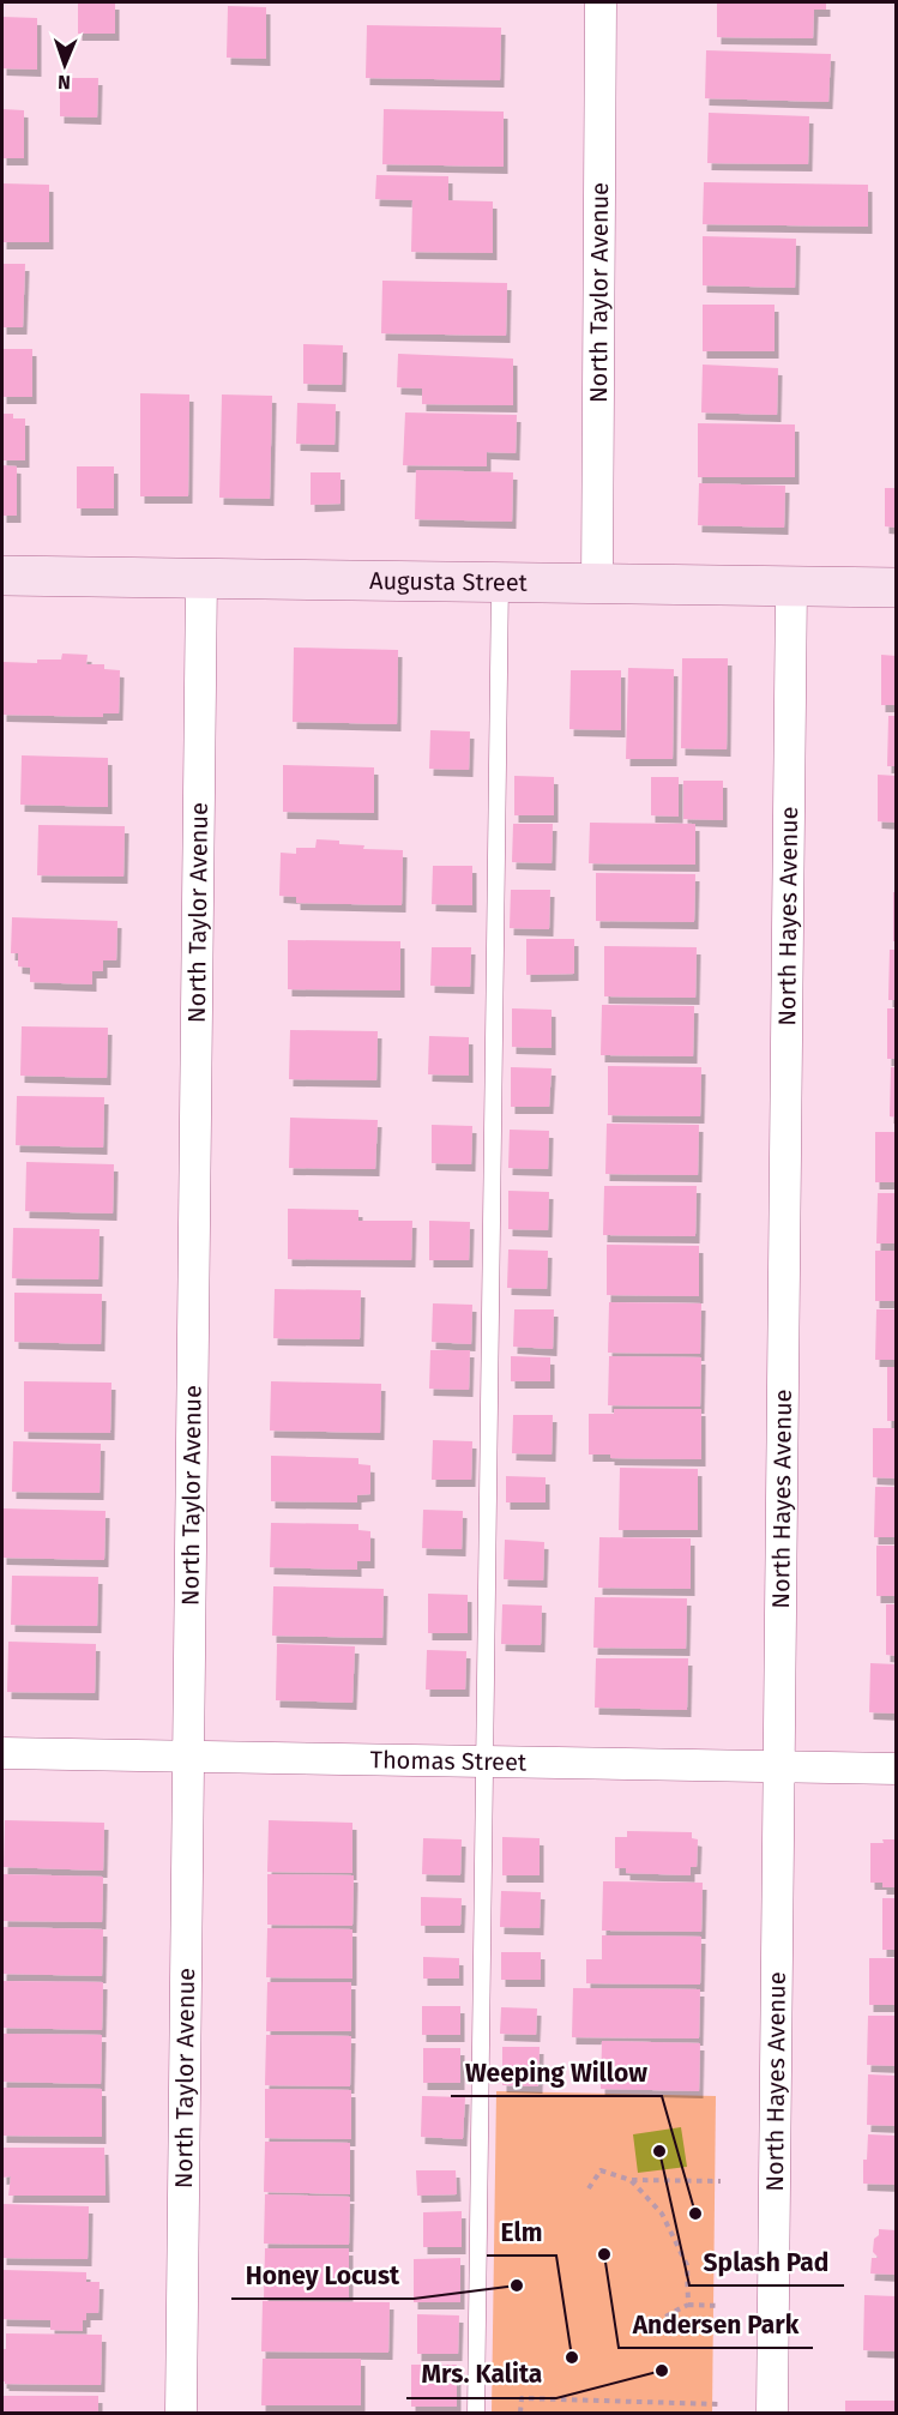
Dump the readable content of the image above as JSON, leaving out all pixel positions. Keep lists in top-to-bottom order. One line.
{"streets":{"street":["North Taylor Avenue","Augusta Street","North Hayes Avenue","Thomas Street"]},"crossings":[["North Taylor Avenue","Augusta Street"],["North Taylor Avenue","Thomas Street"],["Augusta Street","North Hayes Avenue"],["North Hayes Avenue","Thomas Street"]],"places":["Splash Pad","Weeping Willow","Andersen Park","Honey Locust","Elm","Mrs. Kalita"],"north":"bottom"}
